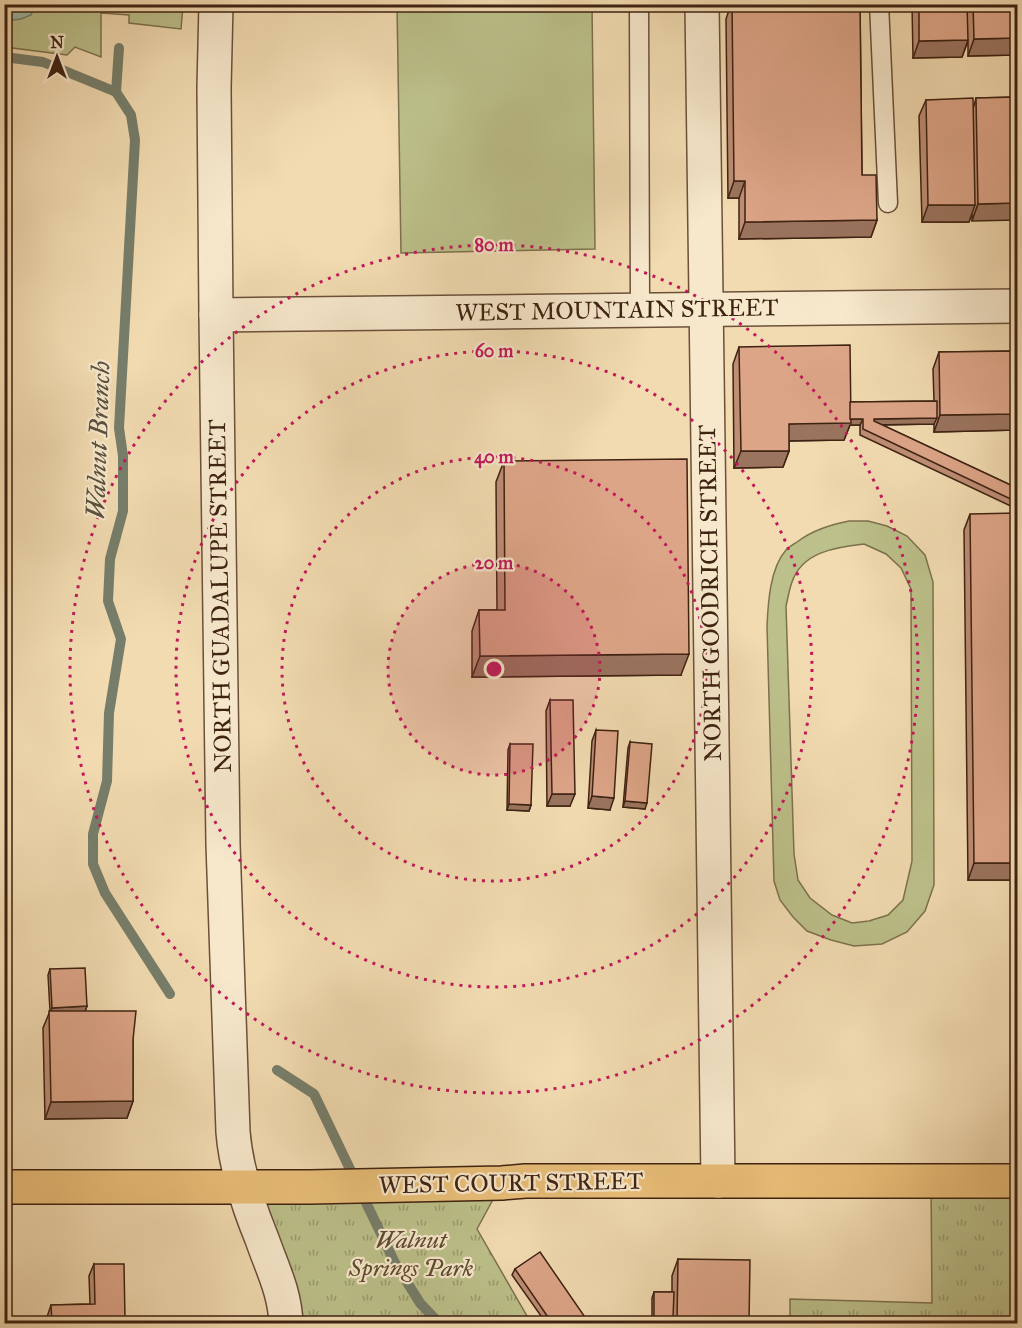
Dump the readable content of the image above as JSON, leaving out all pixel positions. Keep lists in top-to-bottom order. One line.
{"streets":{"main road":["WEST COURT STREET"],"street":["WEST MOUNTAIN STREET","NORTH GOODRICH STREET","NORTH GUADALUPE STREET"]},"crossings":[["WEST MOUNTAIN STREET","NORTH GOODRICH STREET"],["WEST MOUNTAIN STREET","NORTH GUADALUPE STREET"],["NORTH GOODRICH STREET","WEST COURT STREET"],["NORTH GUADALUPE STREET","WEST COURT STREET"]],"water":["Walnut Branch"],"parks":["Walnut Springs Park"],"north":"top","rings":["80 m","60 m","40 m","20 m"]}
